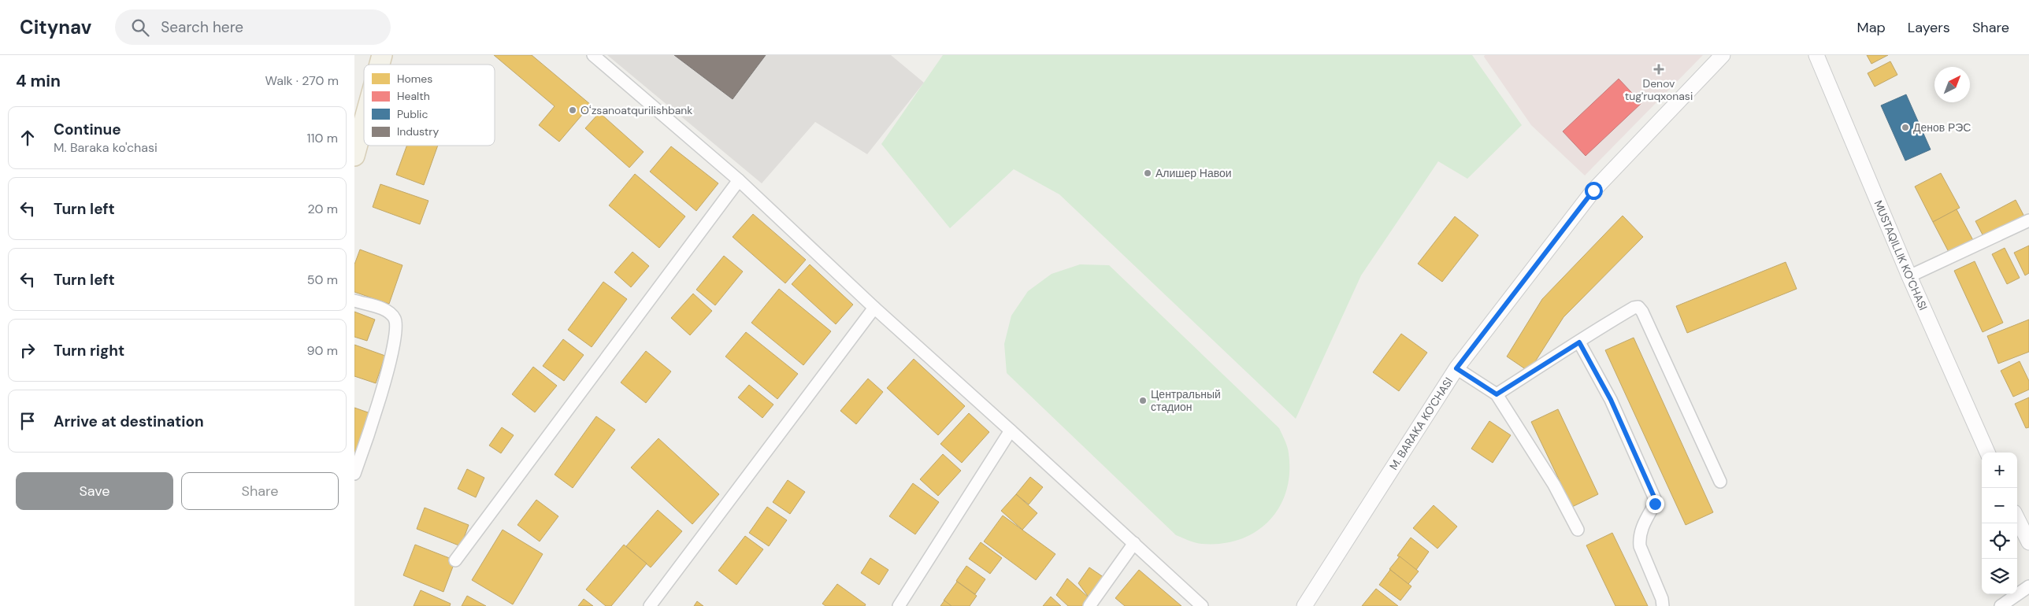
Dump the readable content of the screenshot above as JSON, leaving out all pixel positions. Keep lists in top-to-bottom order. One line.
{"streets":{"street":["MUSTAQILLIK KO‘CHASI","M. BARAKA KO'CHASI"]},"places":{"health":["Denov tug'ruqxonasi"],"other":["Oʻzsanoatqurilishbank","Денов РЭС","Алишер Навои","Центральный стадион"]},"legend":["Homes","Health","Public","Industry"],"north":"top right","page":{"header":"Citynav","search":"Search here","nav":["Map","Layers","Share"],"heading":["4 min","Walk · 270 m"],"list":[["Continue","M. Baraka ko'chasi","110 m"],["Turn left","20 m"],["Turn left","50 m"],["Turn right","90 m"],"Arrive at destination"],"map_buttons":["+","−"],"buttons":["Save","Share"]}}
